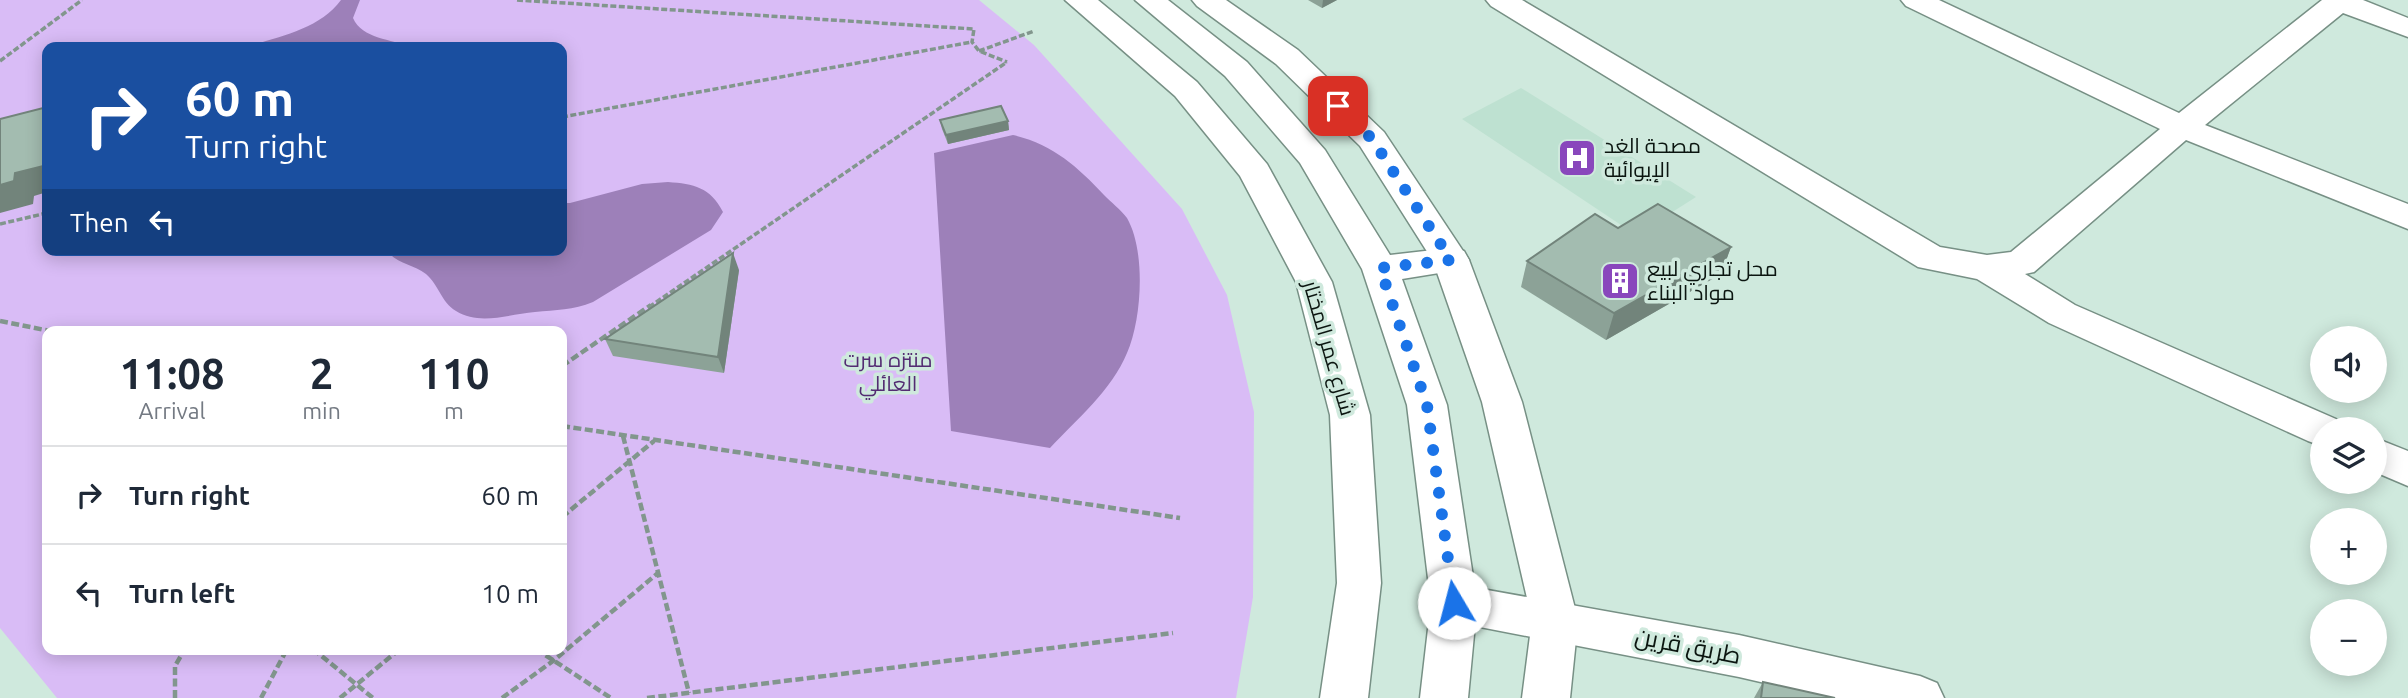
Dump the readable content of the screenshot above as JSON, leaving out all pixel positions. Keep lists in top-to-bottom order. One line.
{"streets":{"street":["شارع عمر المختار","طريق قرين"]},"parks":["منتزه سرت العائلي"],"places":{"hospital":["مصحة الغد الإيوائية"],"building":["محل تجاري لبيع مواد البناء"]},"page":{"turn":["60 m","Turn right"],"then":"Then","map_buttons":["+","−"],"eta":["11:08","Arrival","2","min","110","m"],"list":[{"name":"Turn right","value":"60 m"},{"name":"Turn left","value":"10 m"}]}}
